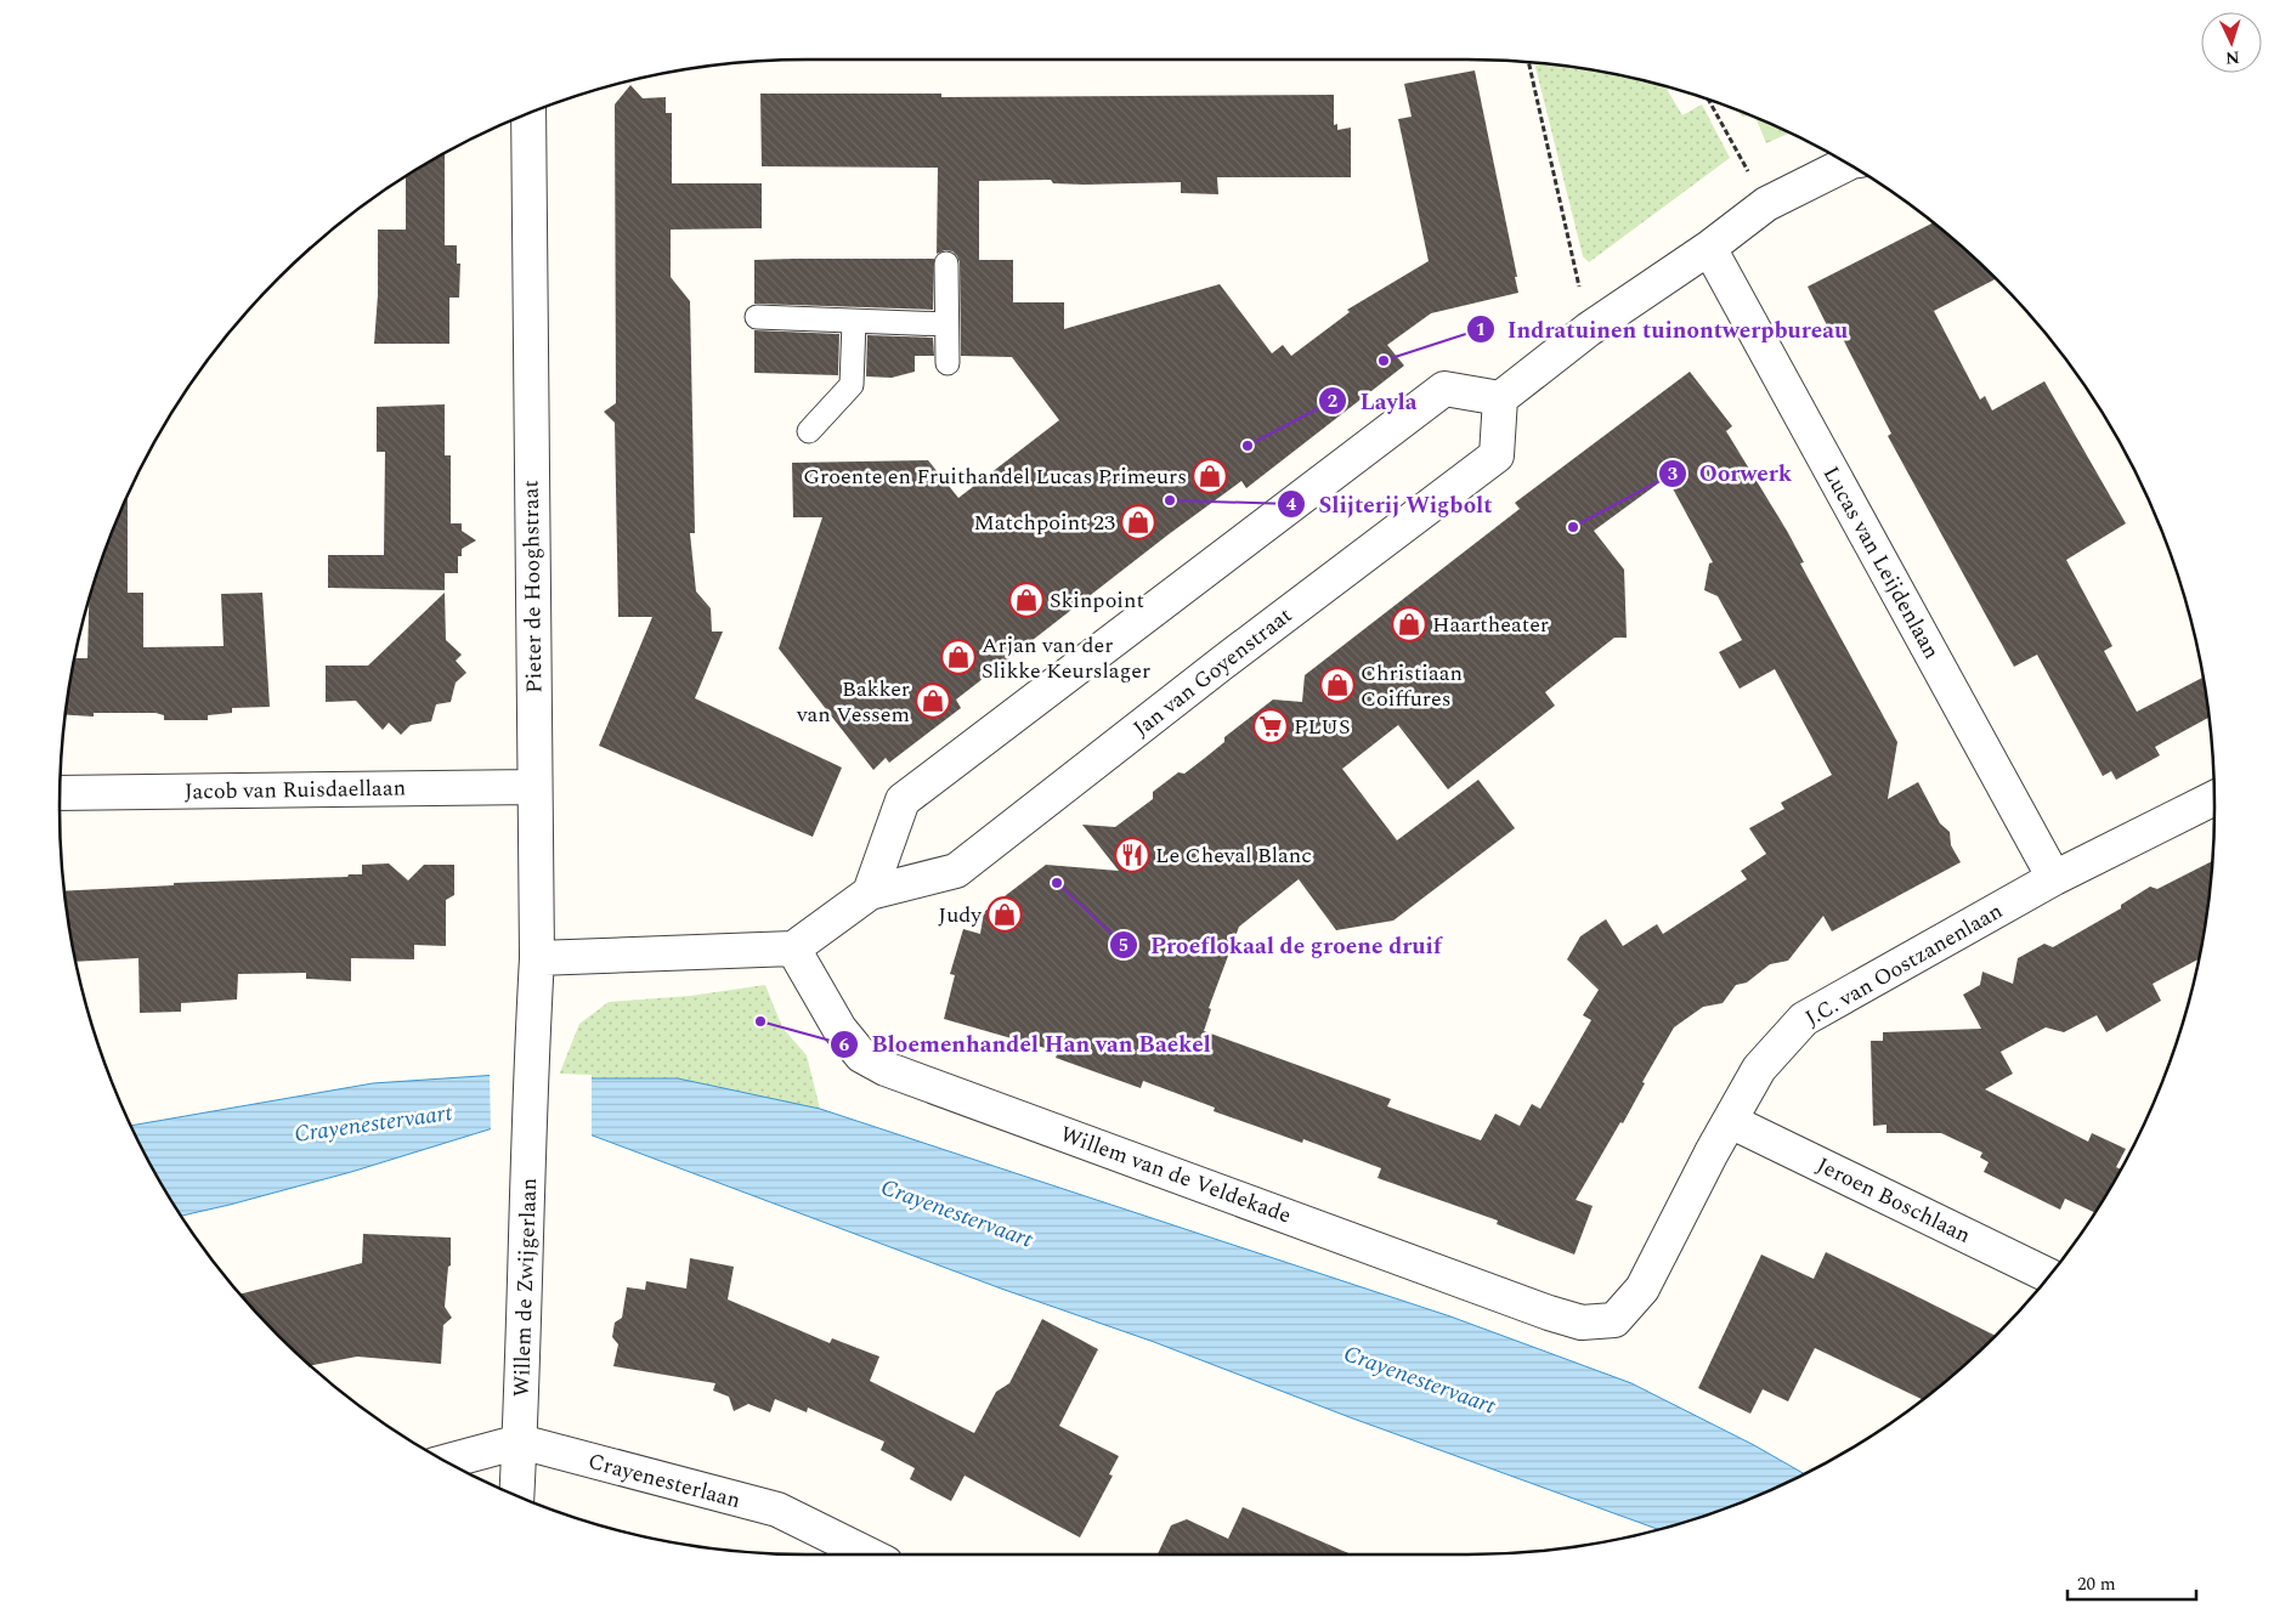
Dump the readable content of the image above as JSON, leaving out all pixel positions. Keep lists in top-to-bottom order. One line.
{"streets":{"street":["Lucas van Leijdenlaan","Pieter de Hooghstraat","Jan van Goyenstraat","Jacob van Ruisdaellaan","J.C. van Oostzanenlaan","Willem van de Veldekade","Jeroen Boschlaan","Willem de Zwijgerlaan","Crayenesterlaan"]},"crossings":[["Lucas van Leijdenlaan","J.C. van Oostzanenlaan"],["Pieter de Hooghstraat","Jacob van Ruisdaellaan"],["Pieter de Hooghstraat","Willem de Zwijgerlaan"],["Jan van Goyenstraat","Willem van de Veldekade"],["J.C. van Oostzanenlaan","Willem van de Veldekade"],["J.C. van Oostzanenlaan","Jeroen Boschlaan"],["Willem de Zwijgerlaan","Crayenesterlaan"]],"water":["Crayenestervaart"],"places":{"other":["Indratuinen tuinontwerpbureau","Layla","Slijterij Wigbolt","Oorwerk","Proeflokaal de groene druif","Bloemenhandel Han van Baekel"],"shop":["Groente en Fruithandel Lucas Primeurs","Matchpoint 23","Skinpoint","Haartheater","Arjan van der Slikke Keurslager","Christiaan Coiffures","Bakker van Vessem","Judy"],"supermarket":["PLUS"],"restaurant":["Le Cheval Blanc"]},"scale_bar":"20 m","north":"bottom"}
